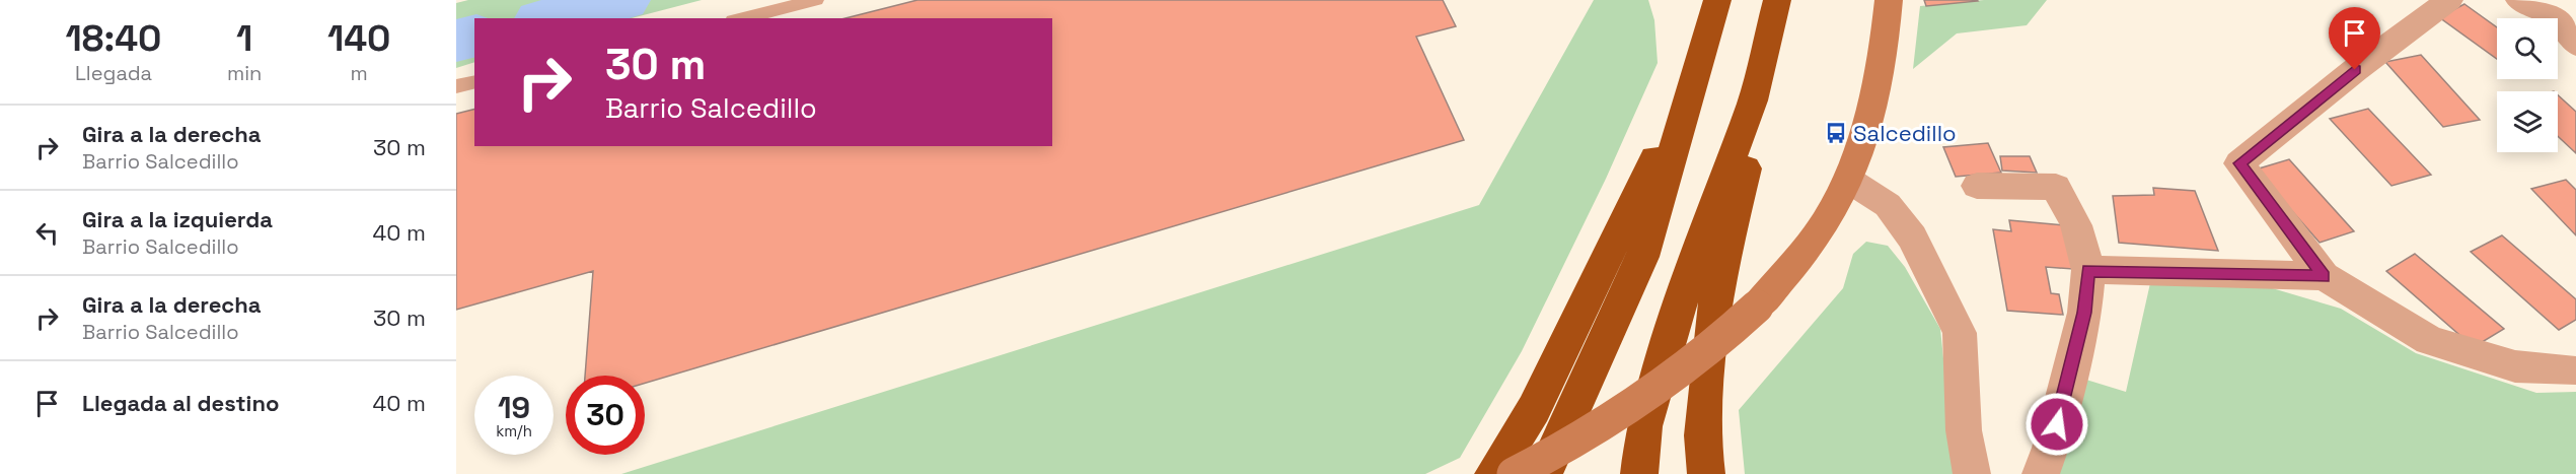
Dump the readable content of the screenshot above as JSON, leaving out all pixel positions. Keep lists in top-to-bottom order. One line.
{"places":{"bus stop":["Salcedillo"]},"page":{"eta":["18:40","Llegada","1","min","140","m"],"turn":["30 m","Barrio Salcedillo"],"list":[{"name":"Gira a la derecha","note":"Barrio Salcedillo","value":"30 m"},{"name":"Gira a la izquierda","note":"Barrio Salcedillo","value":"40 m"},{"name":"Gira a la derecha","note":"Barrio Salcedillo","value":"30 m"},{"name":"Llegada al destino","value":"40 m"}],"speed":"19 km/h","limit":"30"}}
